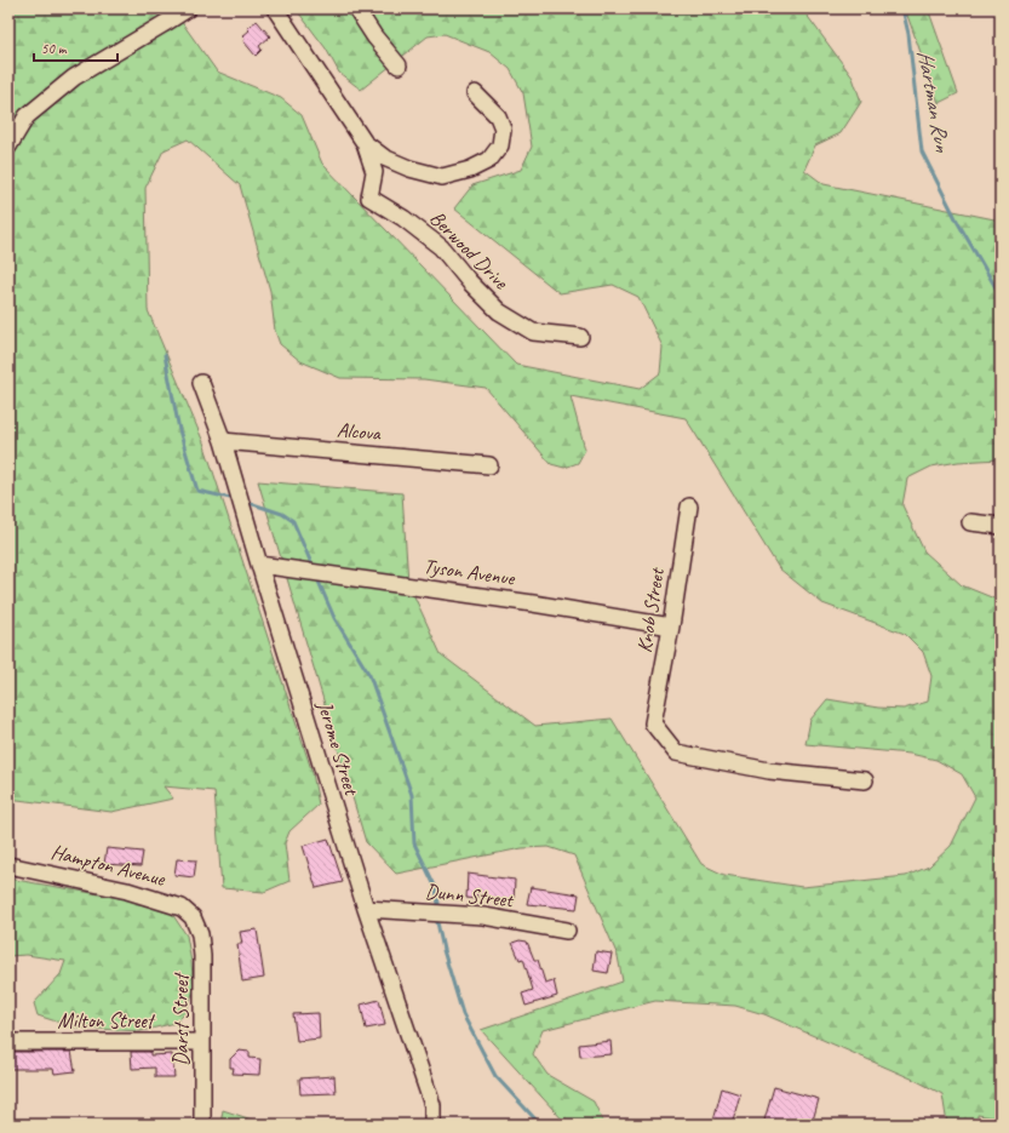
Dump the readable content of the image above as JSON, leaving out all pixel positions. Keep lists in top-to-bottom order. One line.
{"streets":{"street":["Berwood Drive","Alcova","Tyson Avenue","Knob Street","Jerome Street","Hampton Avenue","Dunn Street","Milton Street","Darst Street"]},"crossings":[["Alcova","Jerome Street"],["Tyson Avenue","Knob Street"],["Tyson Avenue","Jerome Street"],["Jerome Street","Dunn Street"],["Hampton Avenue","Darst Street"],["Milton Street","Darst Street"]],"water":["Hartman Run"],"scale_bar":"50 m"}
